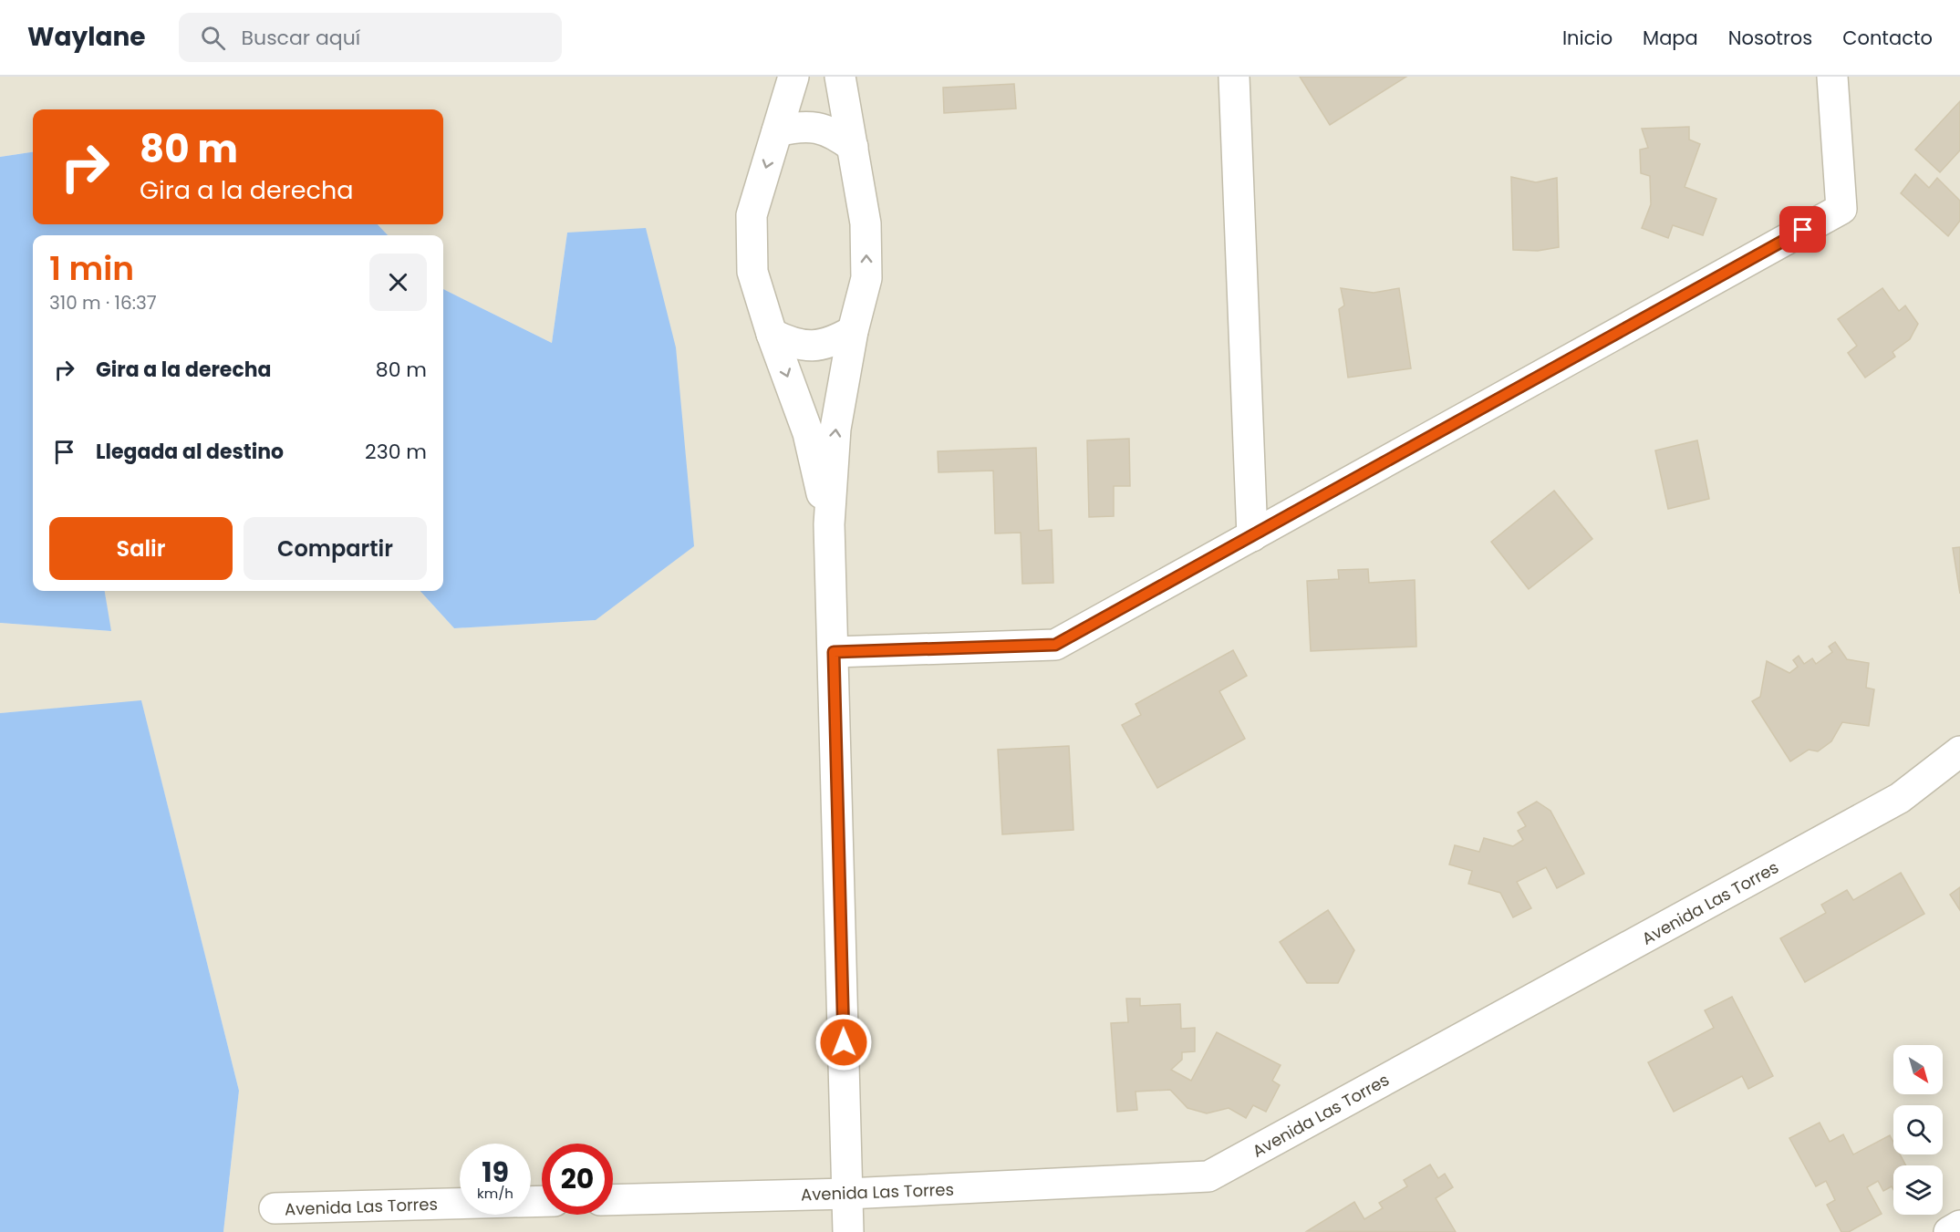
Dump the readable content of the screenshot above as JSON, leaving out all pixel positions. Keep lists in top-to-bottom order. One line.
{"streets":{"lane":["Avenida Las Torres"]},"north":"bottom right","page":{"header":"Waylane","search":"Buscar aquí","nav":["Inicio","Mapa","Nosotros","Contacto"],"turn":["80 m","Gira a la derecha"],"heading":["1 min","310 m · 16:37"],"list":[{"name":"Gira a la derecha","value":"80 m"},{"name":"Llegada al destino","value":"230 m"}],"buttons":["Salir","Compartir"],"speed":"19 km/h","limit":"20"}}
